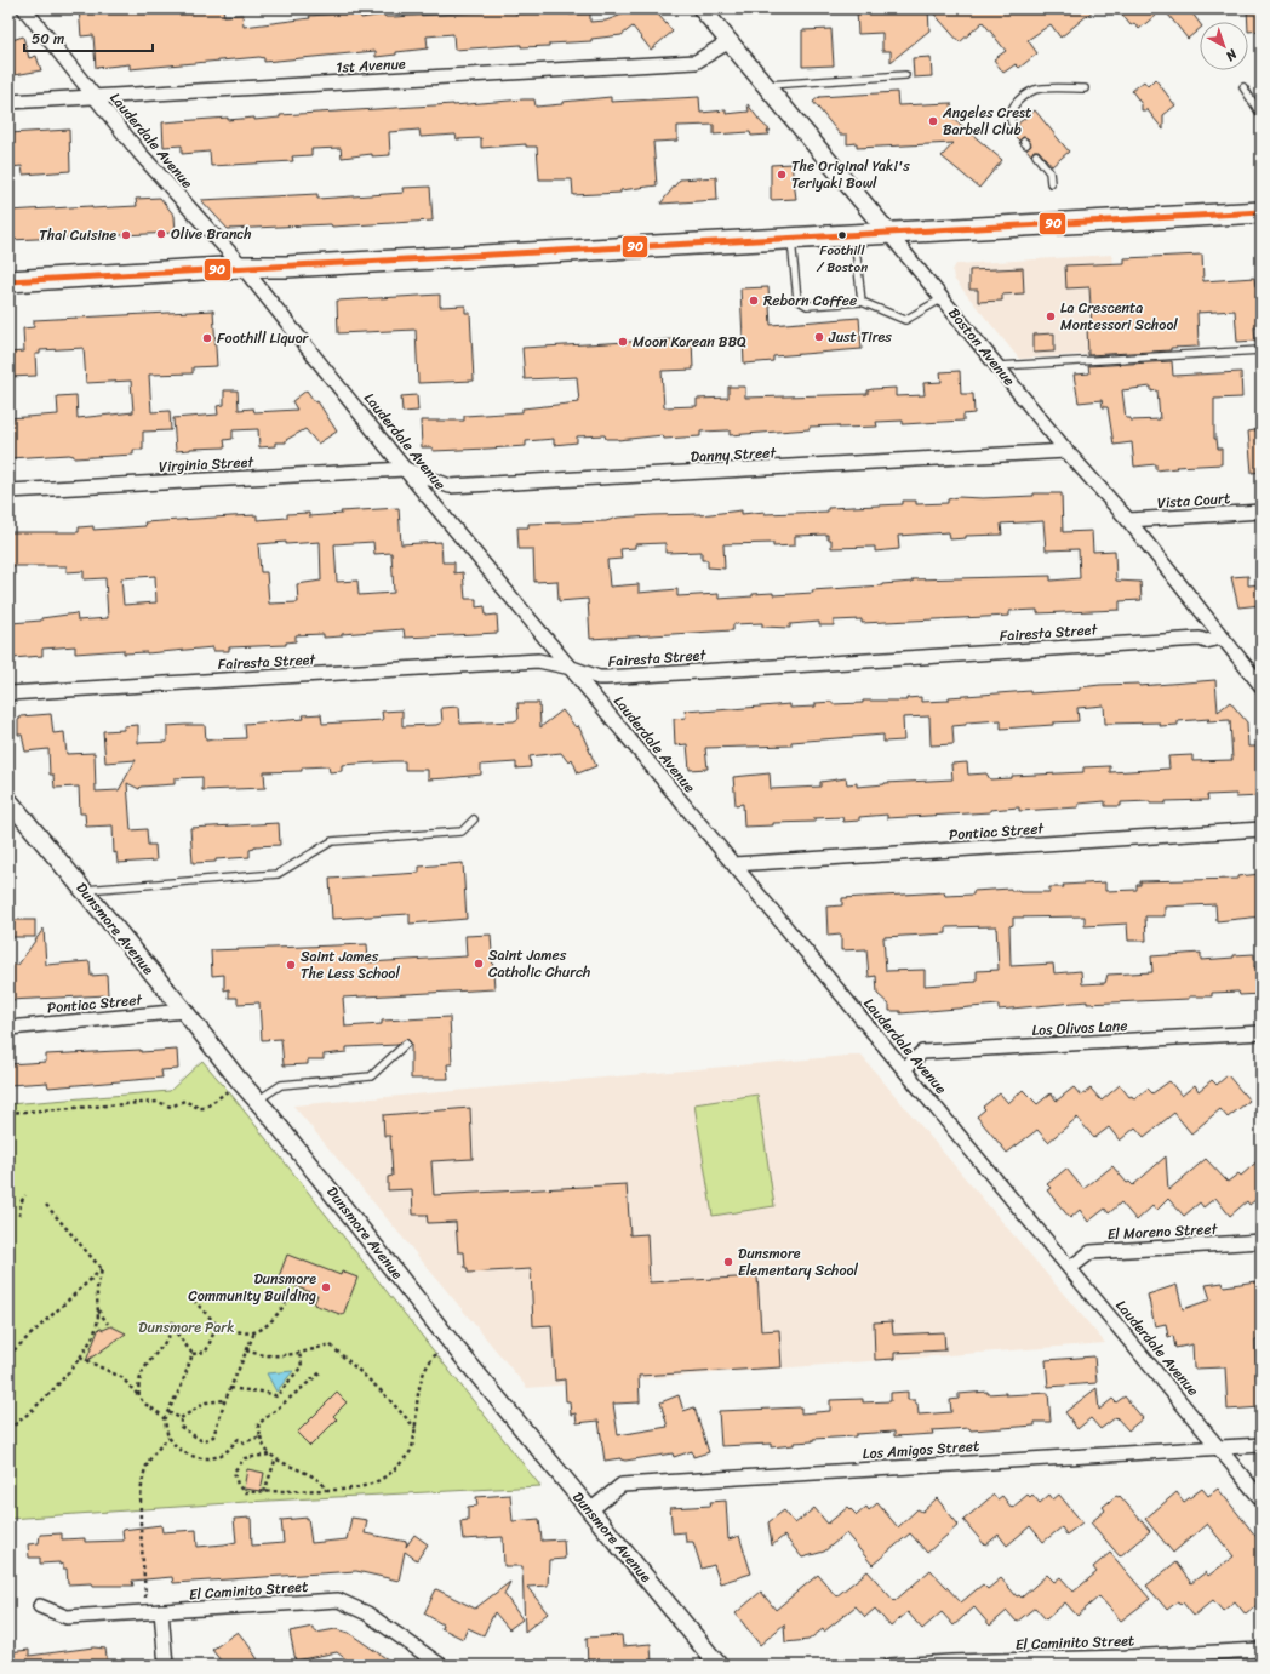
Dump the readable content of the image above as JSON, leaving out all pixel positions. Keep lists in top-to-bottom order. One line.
{"streets":{"street":["1st Avenue","Lauderdale Avenue","Boston Avenue","Danny Street","Virginia Street","Vista Court","Fairesta Street","Pontiac Street","Dunsmore Avenue","Los Olivos Lane","El Moreno Street","Los Amigos Street","El Caminito Street"]},"crossings":[["1st Avenue","Lauderdale Avenue"],["1st Avenue","Boston Avenue"],["Lauderdale Avenue","Danny Street"],["Lauderdale Avenue","Virginia Street"],["Lauderdale Avenue","Fairesta Street"],["Lauderdale Avenue","Pontiac Street"],["Lauderdale Avenue","Los Olivos Lane"],["Lauderdale Avenue","El Moreno Street"],["Lauderdale Avenue","Los Amigos Street"],["Boston Avenue","Danny Street"],["Boston Avenue","Vista Court"],["Boston Avenue","Fairesta Street"],["Danny Street","Virginia Street"],["Pontiac Street","Dunsmore Avenue"],["Dunsmore Avenue","Los Amigos Street"]],"parks":["Dunsmore Park"],"places":["Angeles Crest Barbell Club","The Original Yaki's Teriyaki Bowl","Olive Branch","Thai Cuisine","Foothill / Boston","Reborn Coffee","La Crescenta Montessori School","Just Tires","Foothill Liquor","Moon Korean BBQ","Saint James Catholic Church","Saint James The Less School","Dunsmore Elementary School","Dunsmore Community Building"],"lines":["transit line 90"],"scale_bar":"50 m","north":"bottom right"}
